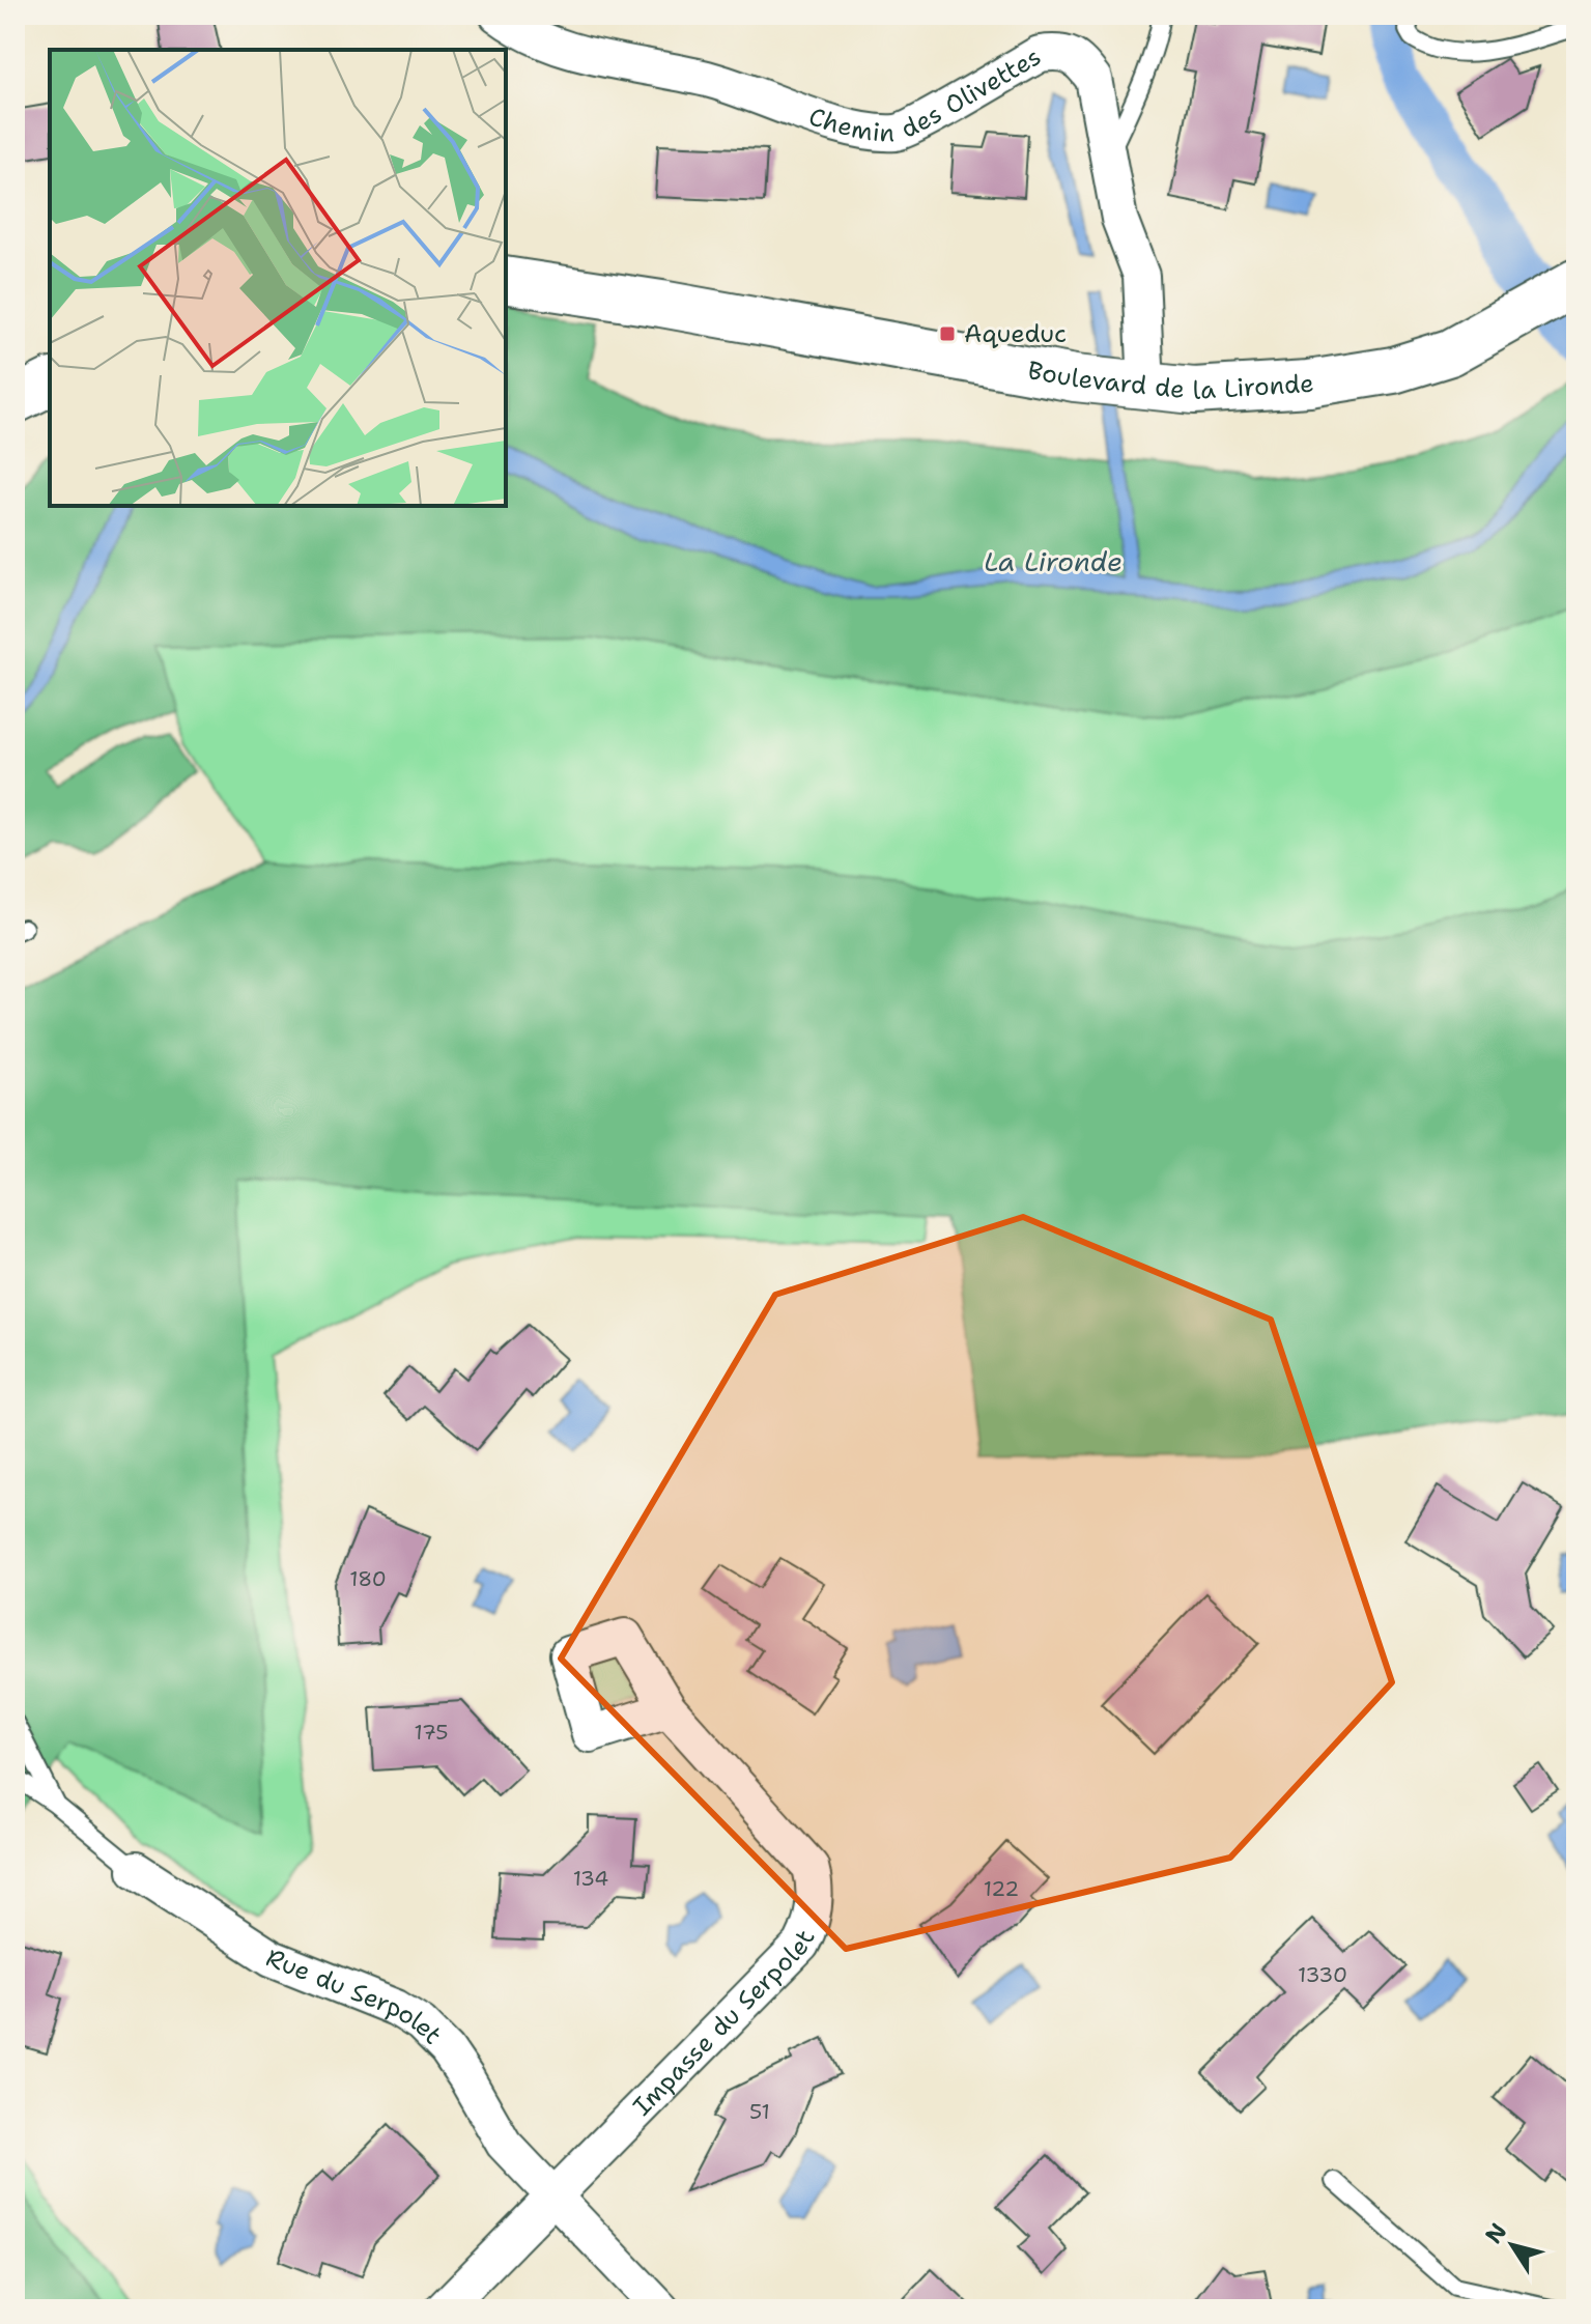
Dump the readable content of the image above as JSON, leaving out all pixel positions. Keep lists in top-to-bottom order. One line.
{"streets":{"street":["Chemin des Olivettes","Boulevard de la Lironde","Rue du Serpolet","Impasse du Serpolet"]},"crossings":[["Chemin des Olivettes","Boulevard de la Lironde"],["Rue du Serpolet","Impasse du Serpolet"]],"water":["La Lironde"],"places":{"transit":["Aqueduc"]},"house_numbers":["180","175","134","122","1330","51"],"north":"top left"}
